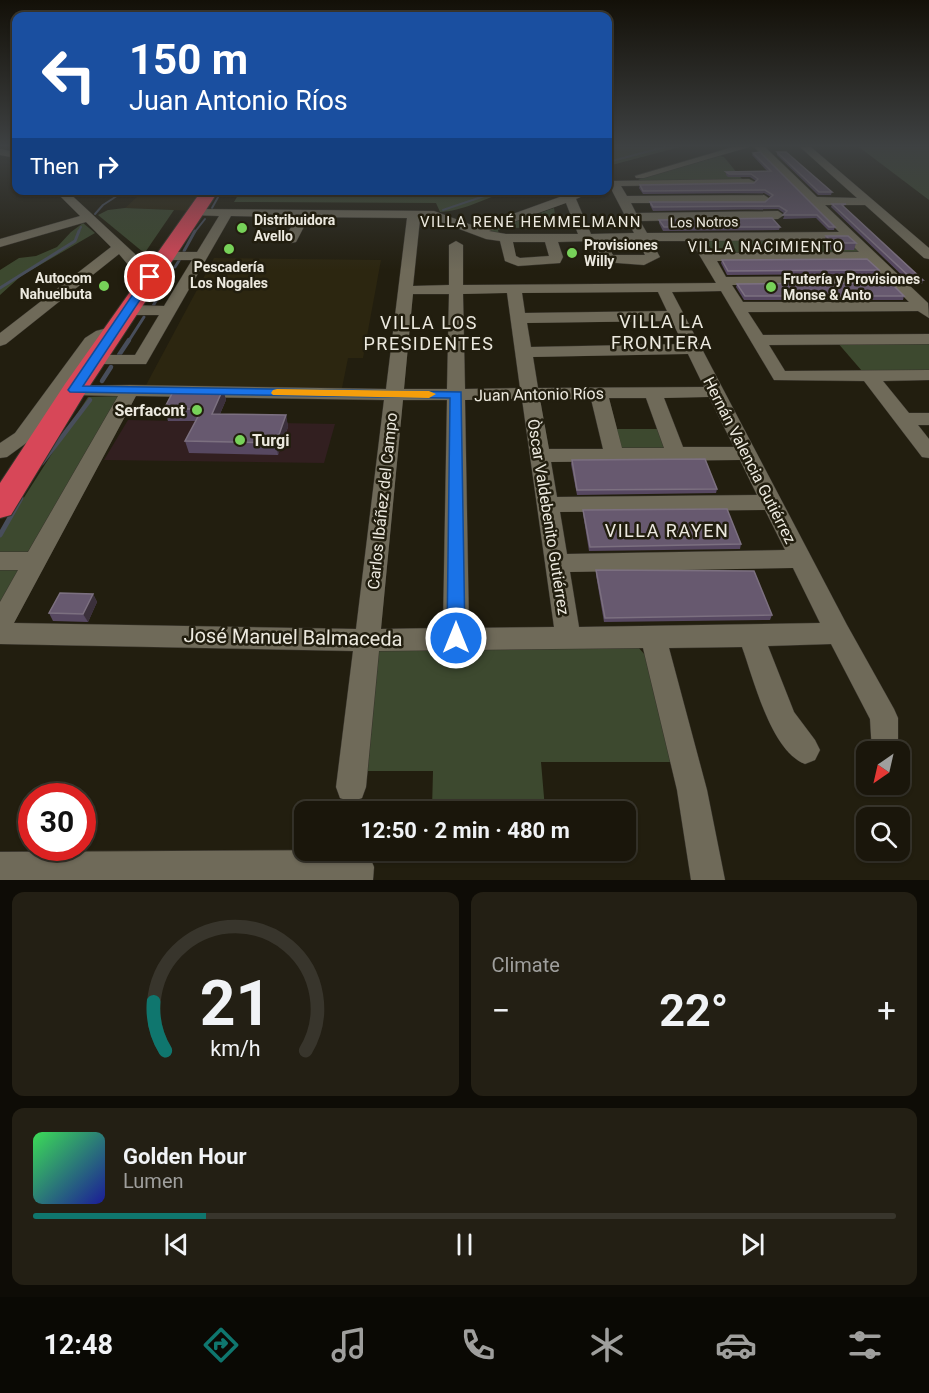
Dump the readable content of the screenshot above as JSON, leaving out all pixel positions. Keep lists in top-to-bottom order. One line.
{"streets":{"street":["Los Notros","Juan Antonio Ríos","Hernán Valencia Gutiérrez","Carlos Ibáñez del Campo","Òscar Valdebenito Gutiérrez","José Manuel Balmaceda"]},"crossings":[["Los Notros","Carlos Ibáñez del Campo"],["Juan Antonio Ríos","Hernán Valencia Gutiérrez"],["Juan Antonio Ríos","Carlos Ibáñez del Campo"],["Juan Antonio Ríos","Òscar Valdebenito Gutiérrez"],["Hernán Valencia Gutiérrez","José Manuel Balmaceda"],["Carlos Ibáñez del Campo","José Manuel Balmaceda"],["Òscar Valdebenito Gutiérrez","José Manuel Balmaceda"]],"districts":["VILLA RENÉ HEMMELMANN","VILLA NACIMIENTO","VILLA LA FRONTERA","VILLA LOS PRESIDENTES","VILLA RAYEN"],"places":["Distribuidora Avello","Pescadería Los Nogales","Provisiones Willy","Autocom Nahuelbuta","Frutería y Provisiones Monse & Anto","Serfacont","Turgi"],"north":"bottom left","page":{"turn":["150 m","Juan Antonio Ríos"],"then":"Then","limit":"30","trip":"12:50 · 2 min · 480 m","tile":"Climate","heat":["−","22°","+"],"song":["Golden Hour","Lumen"],"tabs":"12:48","gauge":["21","km/h"]}}
